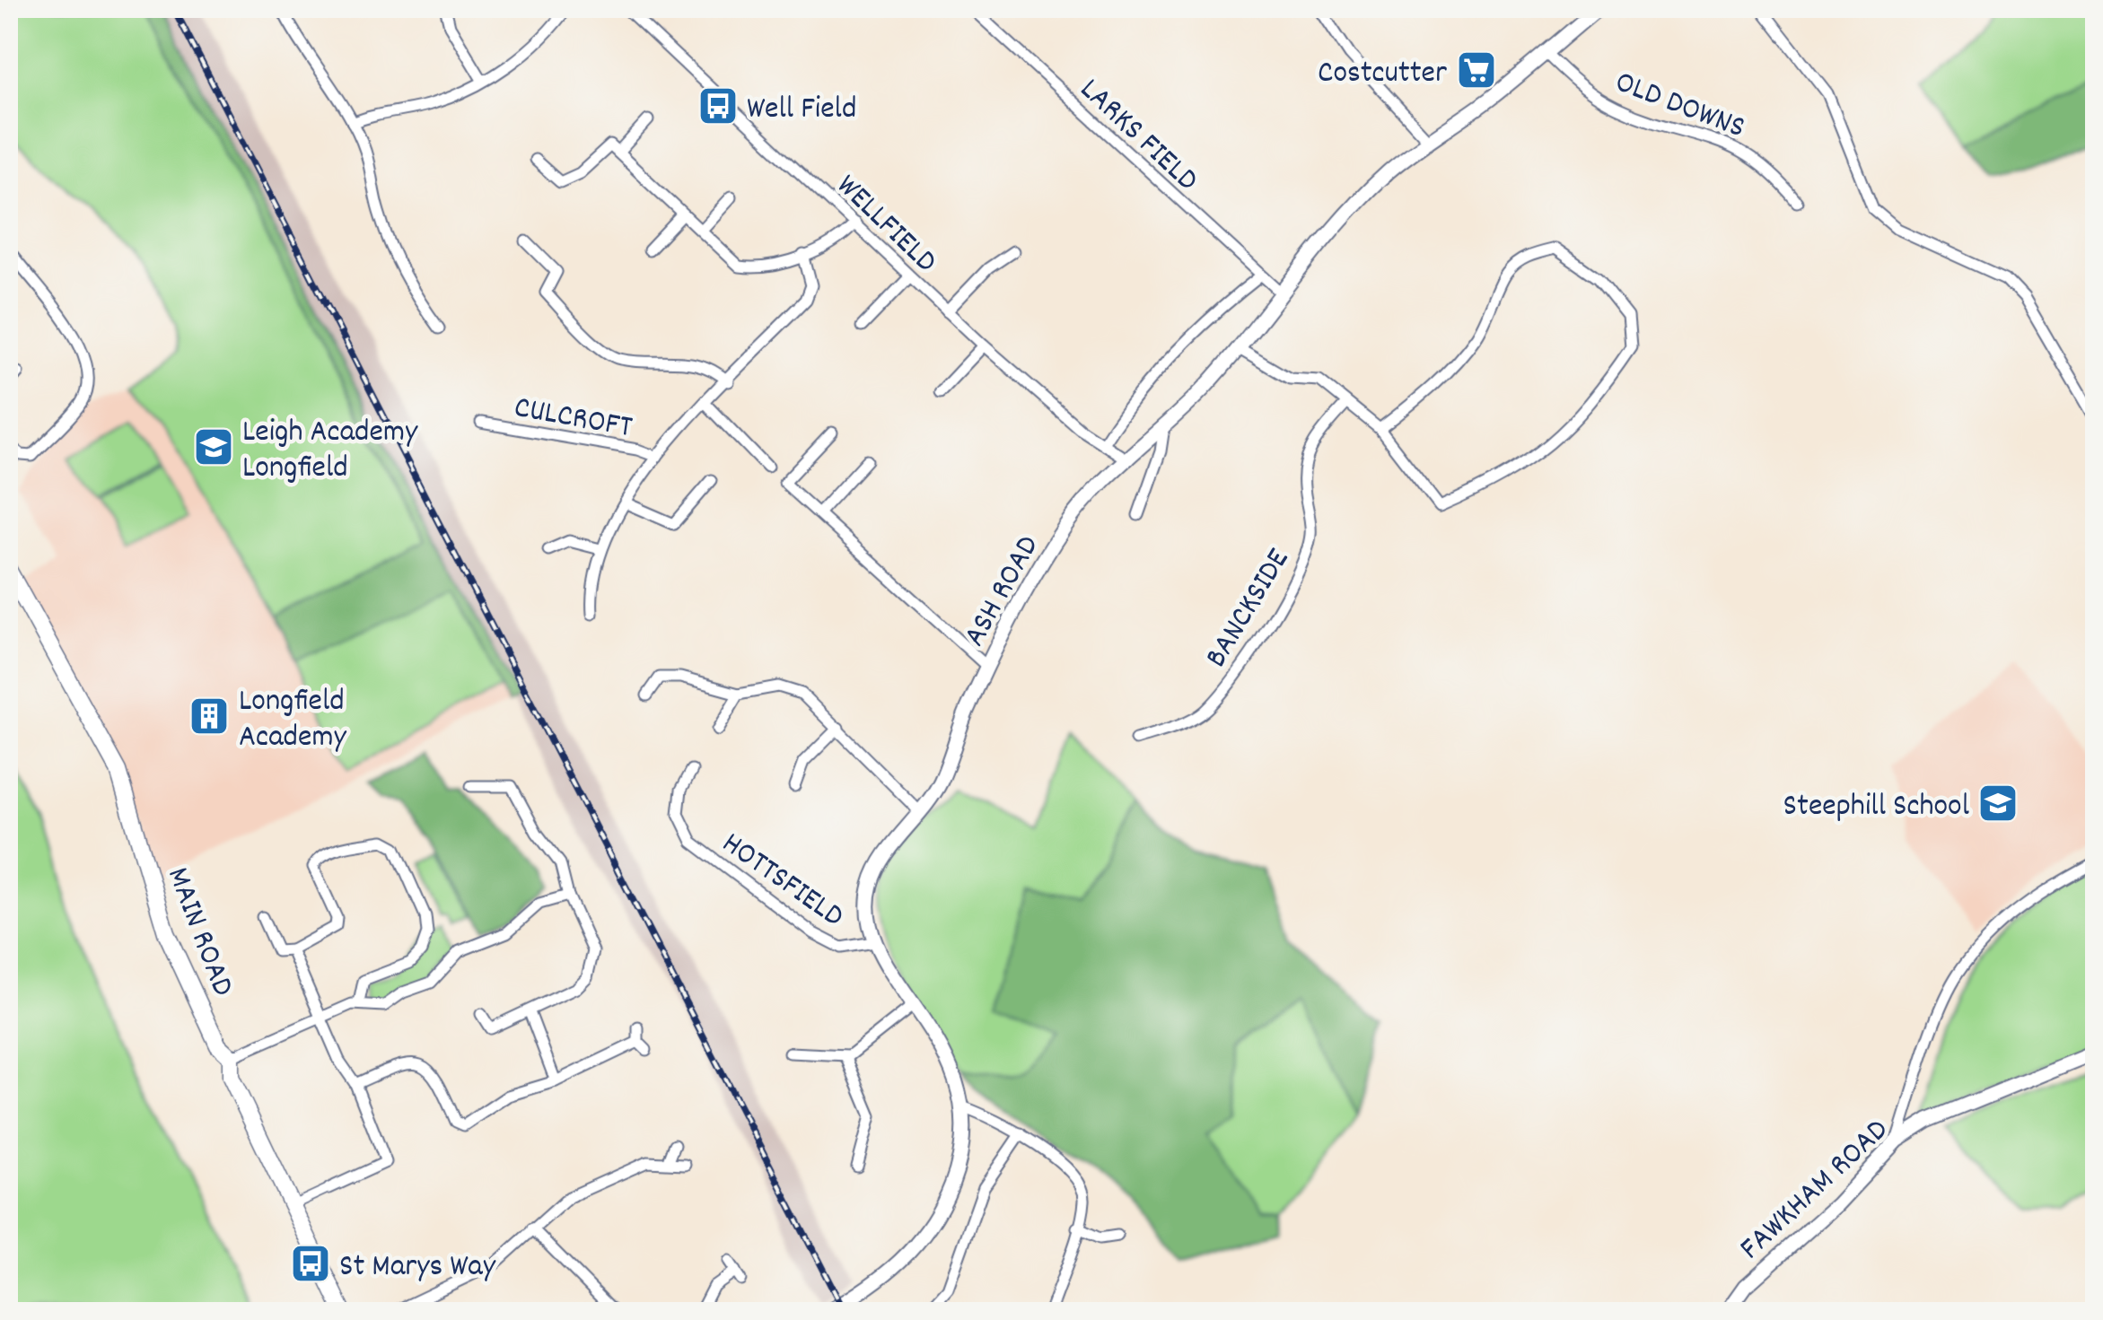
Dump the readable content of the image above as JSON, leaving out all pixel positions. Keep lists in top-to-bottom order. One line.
{"streets":{"main road":["MAIN ROAD"],"street":["OLD DOWNS","LARKS FIELD","WELLFIELD","CULCROFT","ASH ROAD","BANCKSIDE","HOTTSFIELD","FAWKHAM ROAD"]},"crossings":[["OLD DOWNS","ASH ROAD"],["LARKS FIELD","ASH ROAD"],["WELLFIELD","ASH ROAD"],["ASH ROAD","HOTTSFIELD"]],"places":{"supermarket":["Costcutter"],"bus stop":["Well Field","St Marys Way"],"school or university":["Leigh Academy Longfield","Steephill School"],"building":["Longfield Academy"]}}
